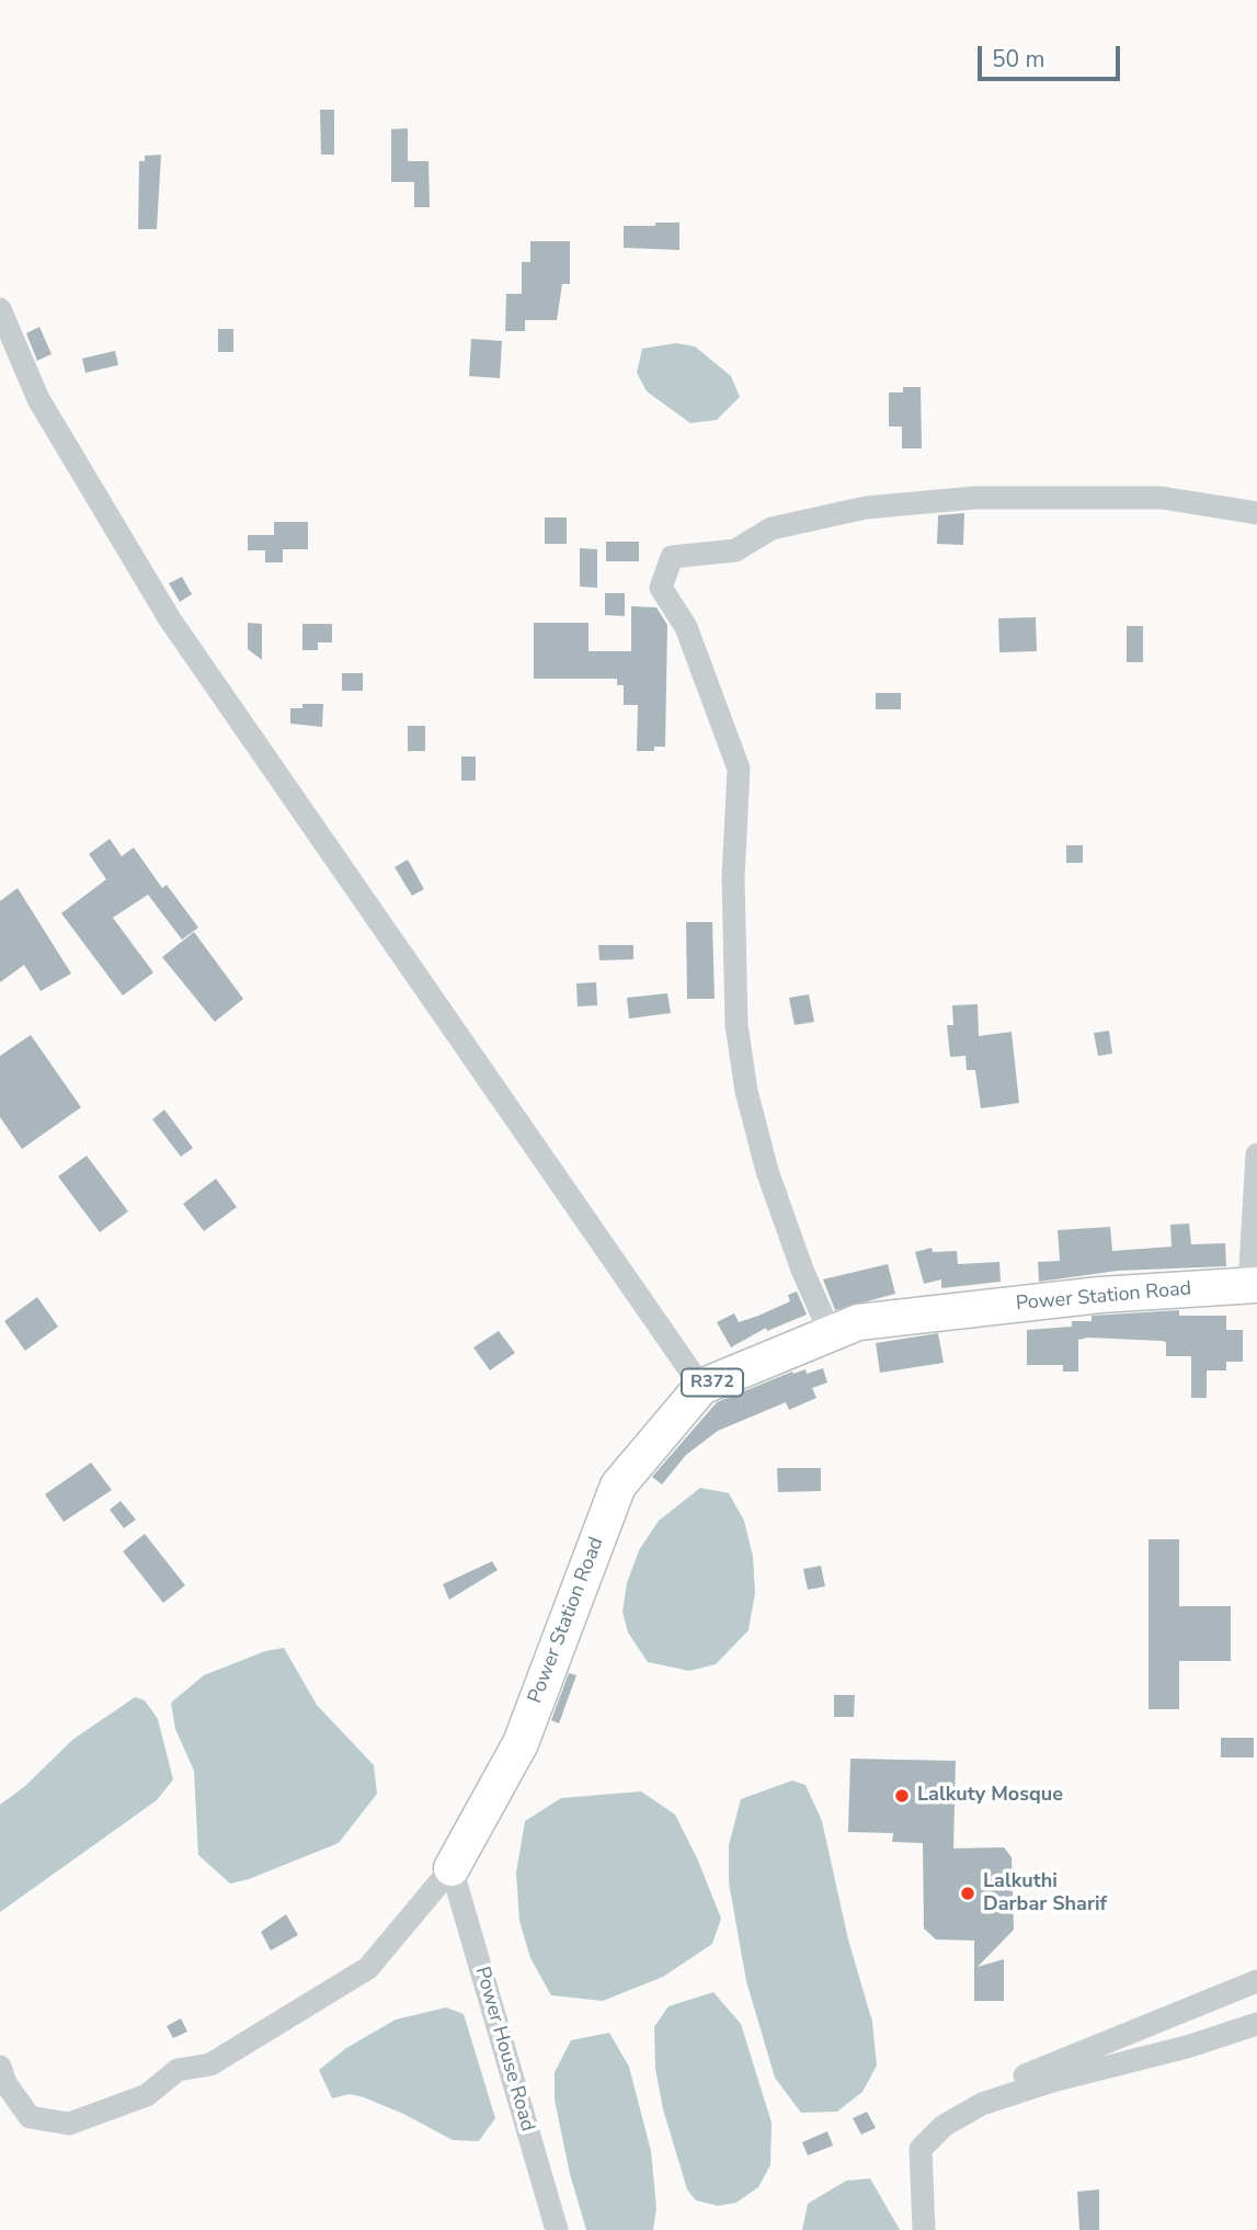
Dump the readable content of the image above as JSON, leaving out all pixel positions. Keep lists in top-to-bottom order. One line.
{"streets":{"main road":["Power Station Road","R372"],"street":["Power House Road"]},"crossings":[["Power Station Road","Power House Road"]],"places":["Lalkuty Mosque","Lalkuthi Darbar Sharif"],"scale_bar":"50 m"}
